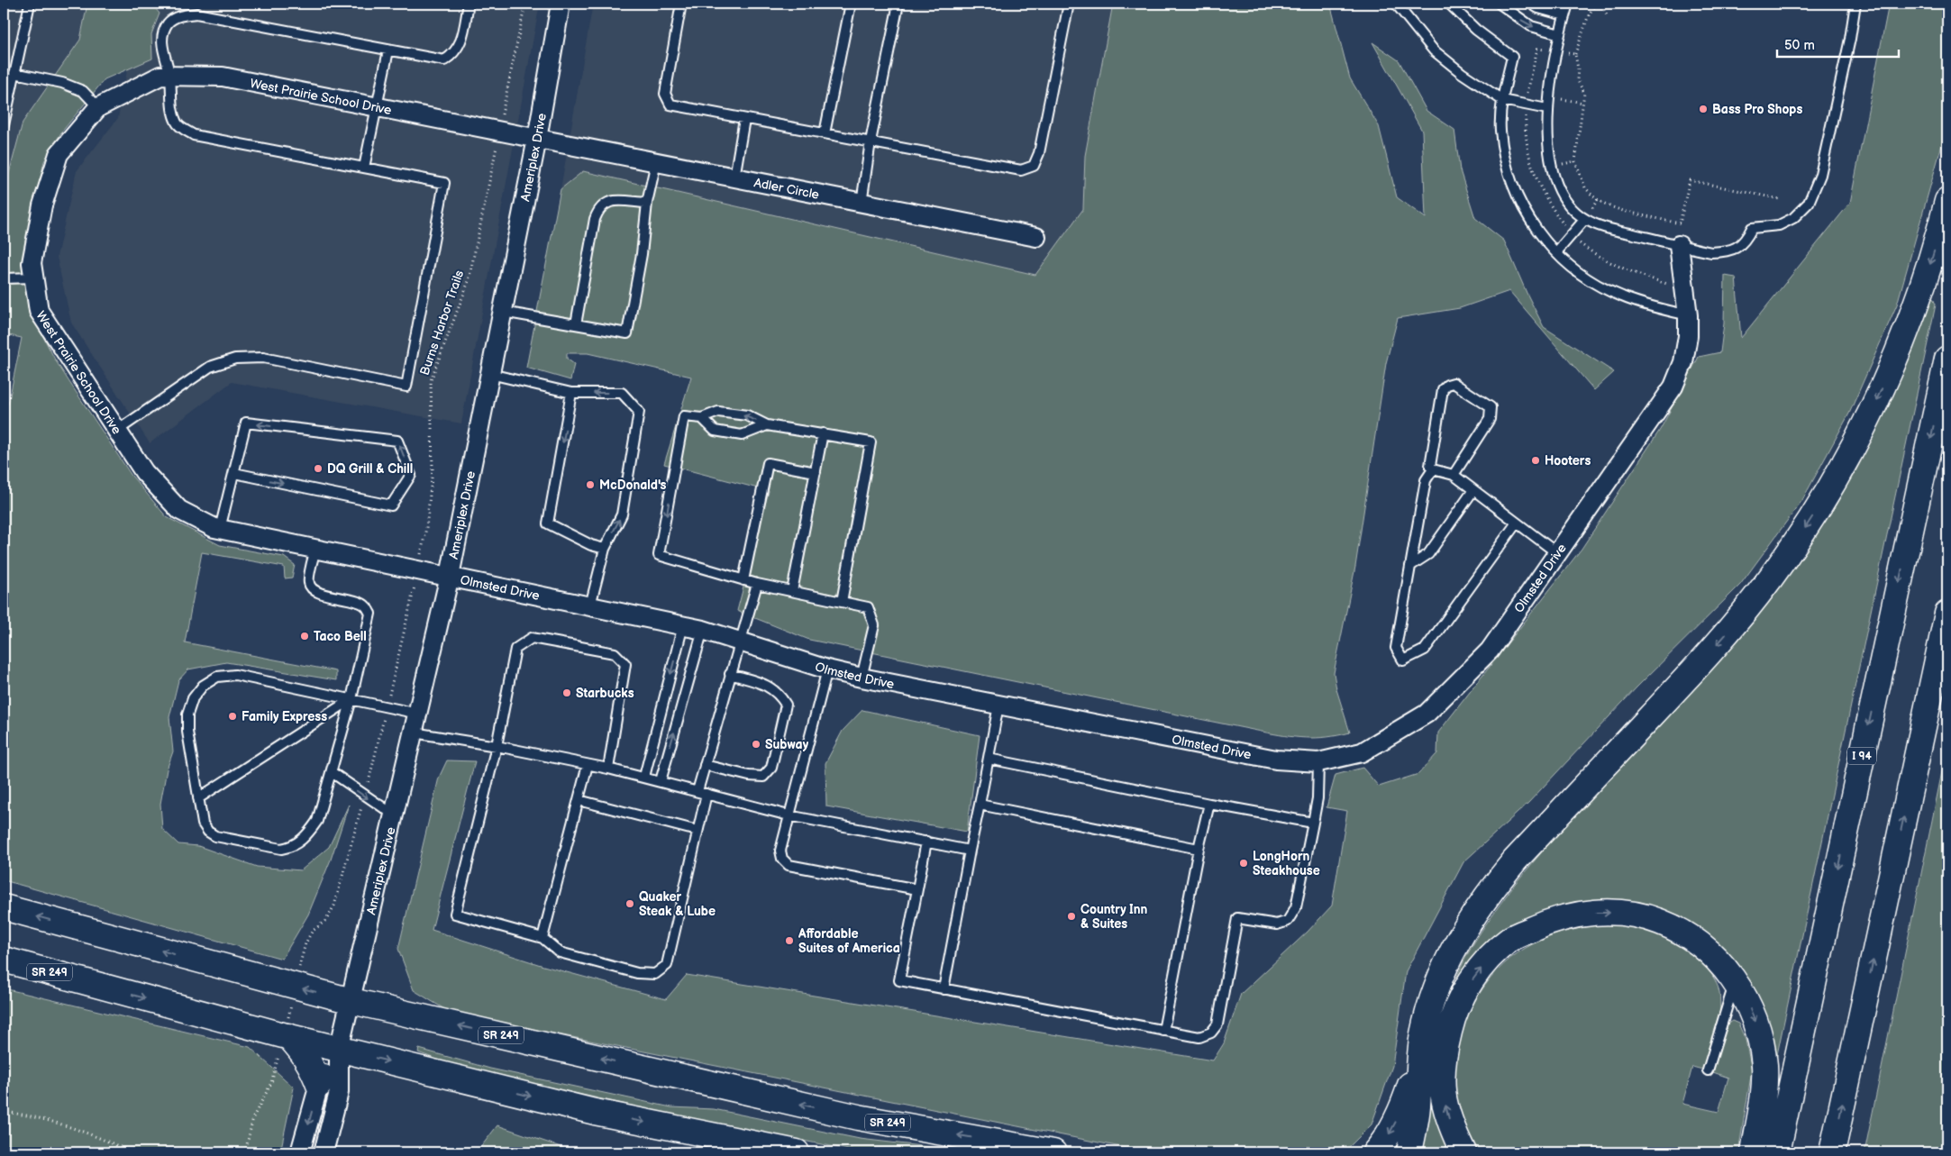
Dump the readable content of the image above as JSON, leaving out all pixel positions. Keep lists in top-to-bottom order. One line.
{"streets":{"main road":["I 94","SR 249"],"street":["West Prairie School Drive","Ameriplex Drive","Adler Circle","Olmsted Drive"],"path":["Burns Harbor Trails"]},"crossings":[["West Prairie School Drive","Ameriplex Drive"],["West Prairie School Drive","Adler Circle"],["West Prairie School Drive","Burns Harbor Trails"],["West Prairie School Drive","Olmsted Drive"],["Ameriplex Drive","Adler Circle"],["Ameriplex Drive","Olmsted Drive"],["Ameriplex Drive","SR 249"]],"places":["Bass Pro Shops","Hooters","DQ Grill & Chill","McDonald's","Taco Bell","Starbucks","Family Express","Subway","LongHorn Steakhouse","Quaker Steak & Lube","Country Inn & Suites","Affordable Suites of America"],"scale_bar":"50 m"}
